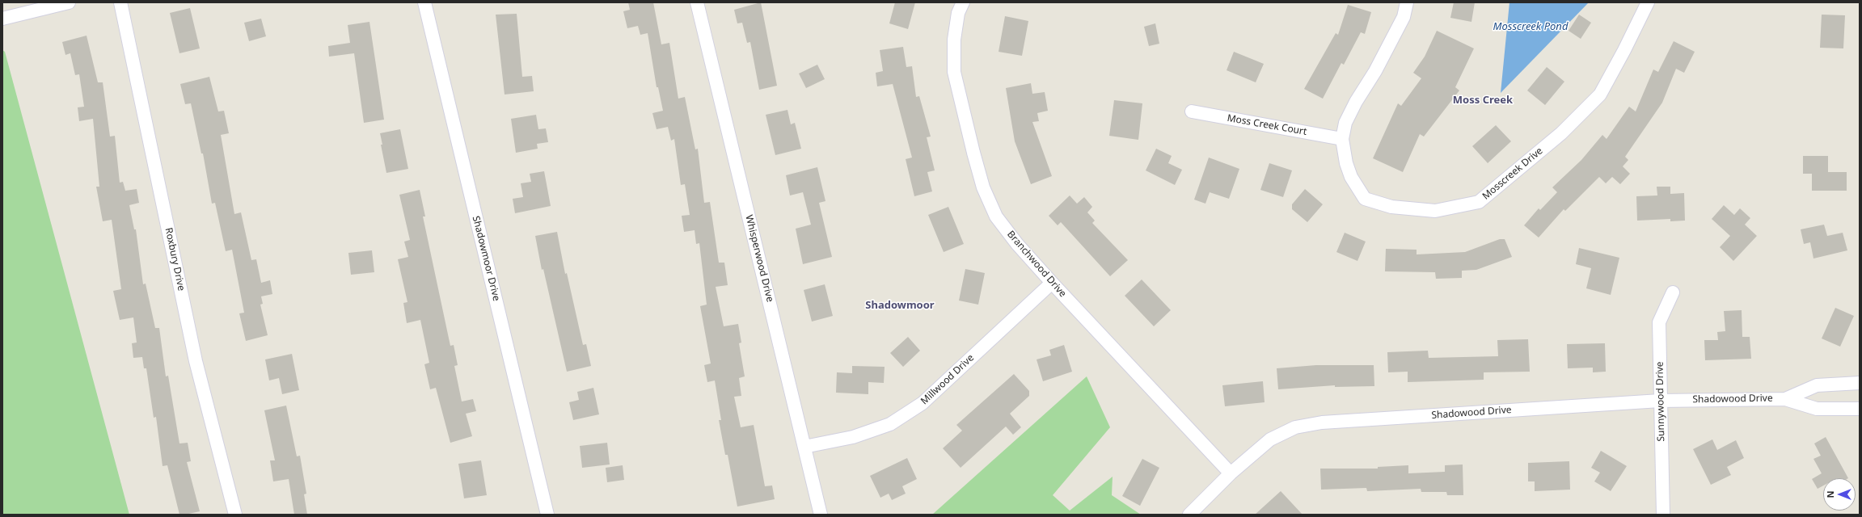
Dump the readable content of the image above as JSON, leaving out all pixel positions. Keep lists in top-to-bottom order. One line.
{"streets":{"street":["Moss Creek Court","Mosscreek Drive","Shadowmoor Drive","Whisperwood Drive","Roxbury Drive","Branchwood Drive","Millwood Drive","Shadowood Drive","Sunnywood Drive"]},"crossings":[["Moss Creek Court","Mosscreek Drive"],["Whisperwood Drive","Millwood Drive"],["Branchwood Drive","Millwood Drive"],["Branchwood Drive","Shadowood Drive"],["Shadowood Drive","Sunnywood Drive"]],"districts":["Moss Creek","Shadowmoor"],"water":["Mosscreek Pond"],"north":"left"}
